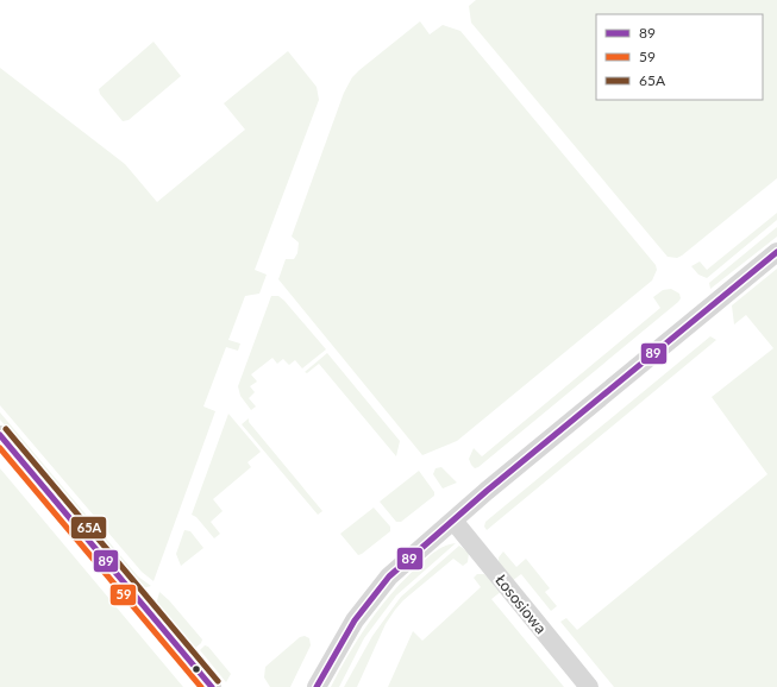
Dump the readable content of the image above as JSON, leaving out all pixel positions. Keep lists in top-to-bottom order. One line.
{"streets":{"street":["Łososiowa"]},"lines":["transit line 89","transit line 65A","transit line 59"],"legend":["89","59","65A"]}
